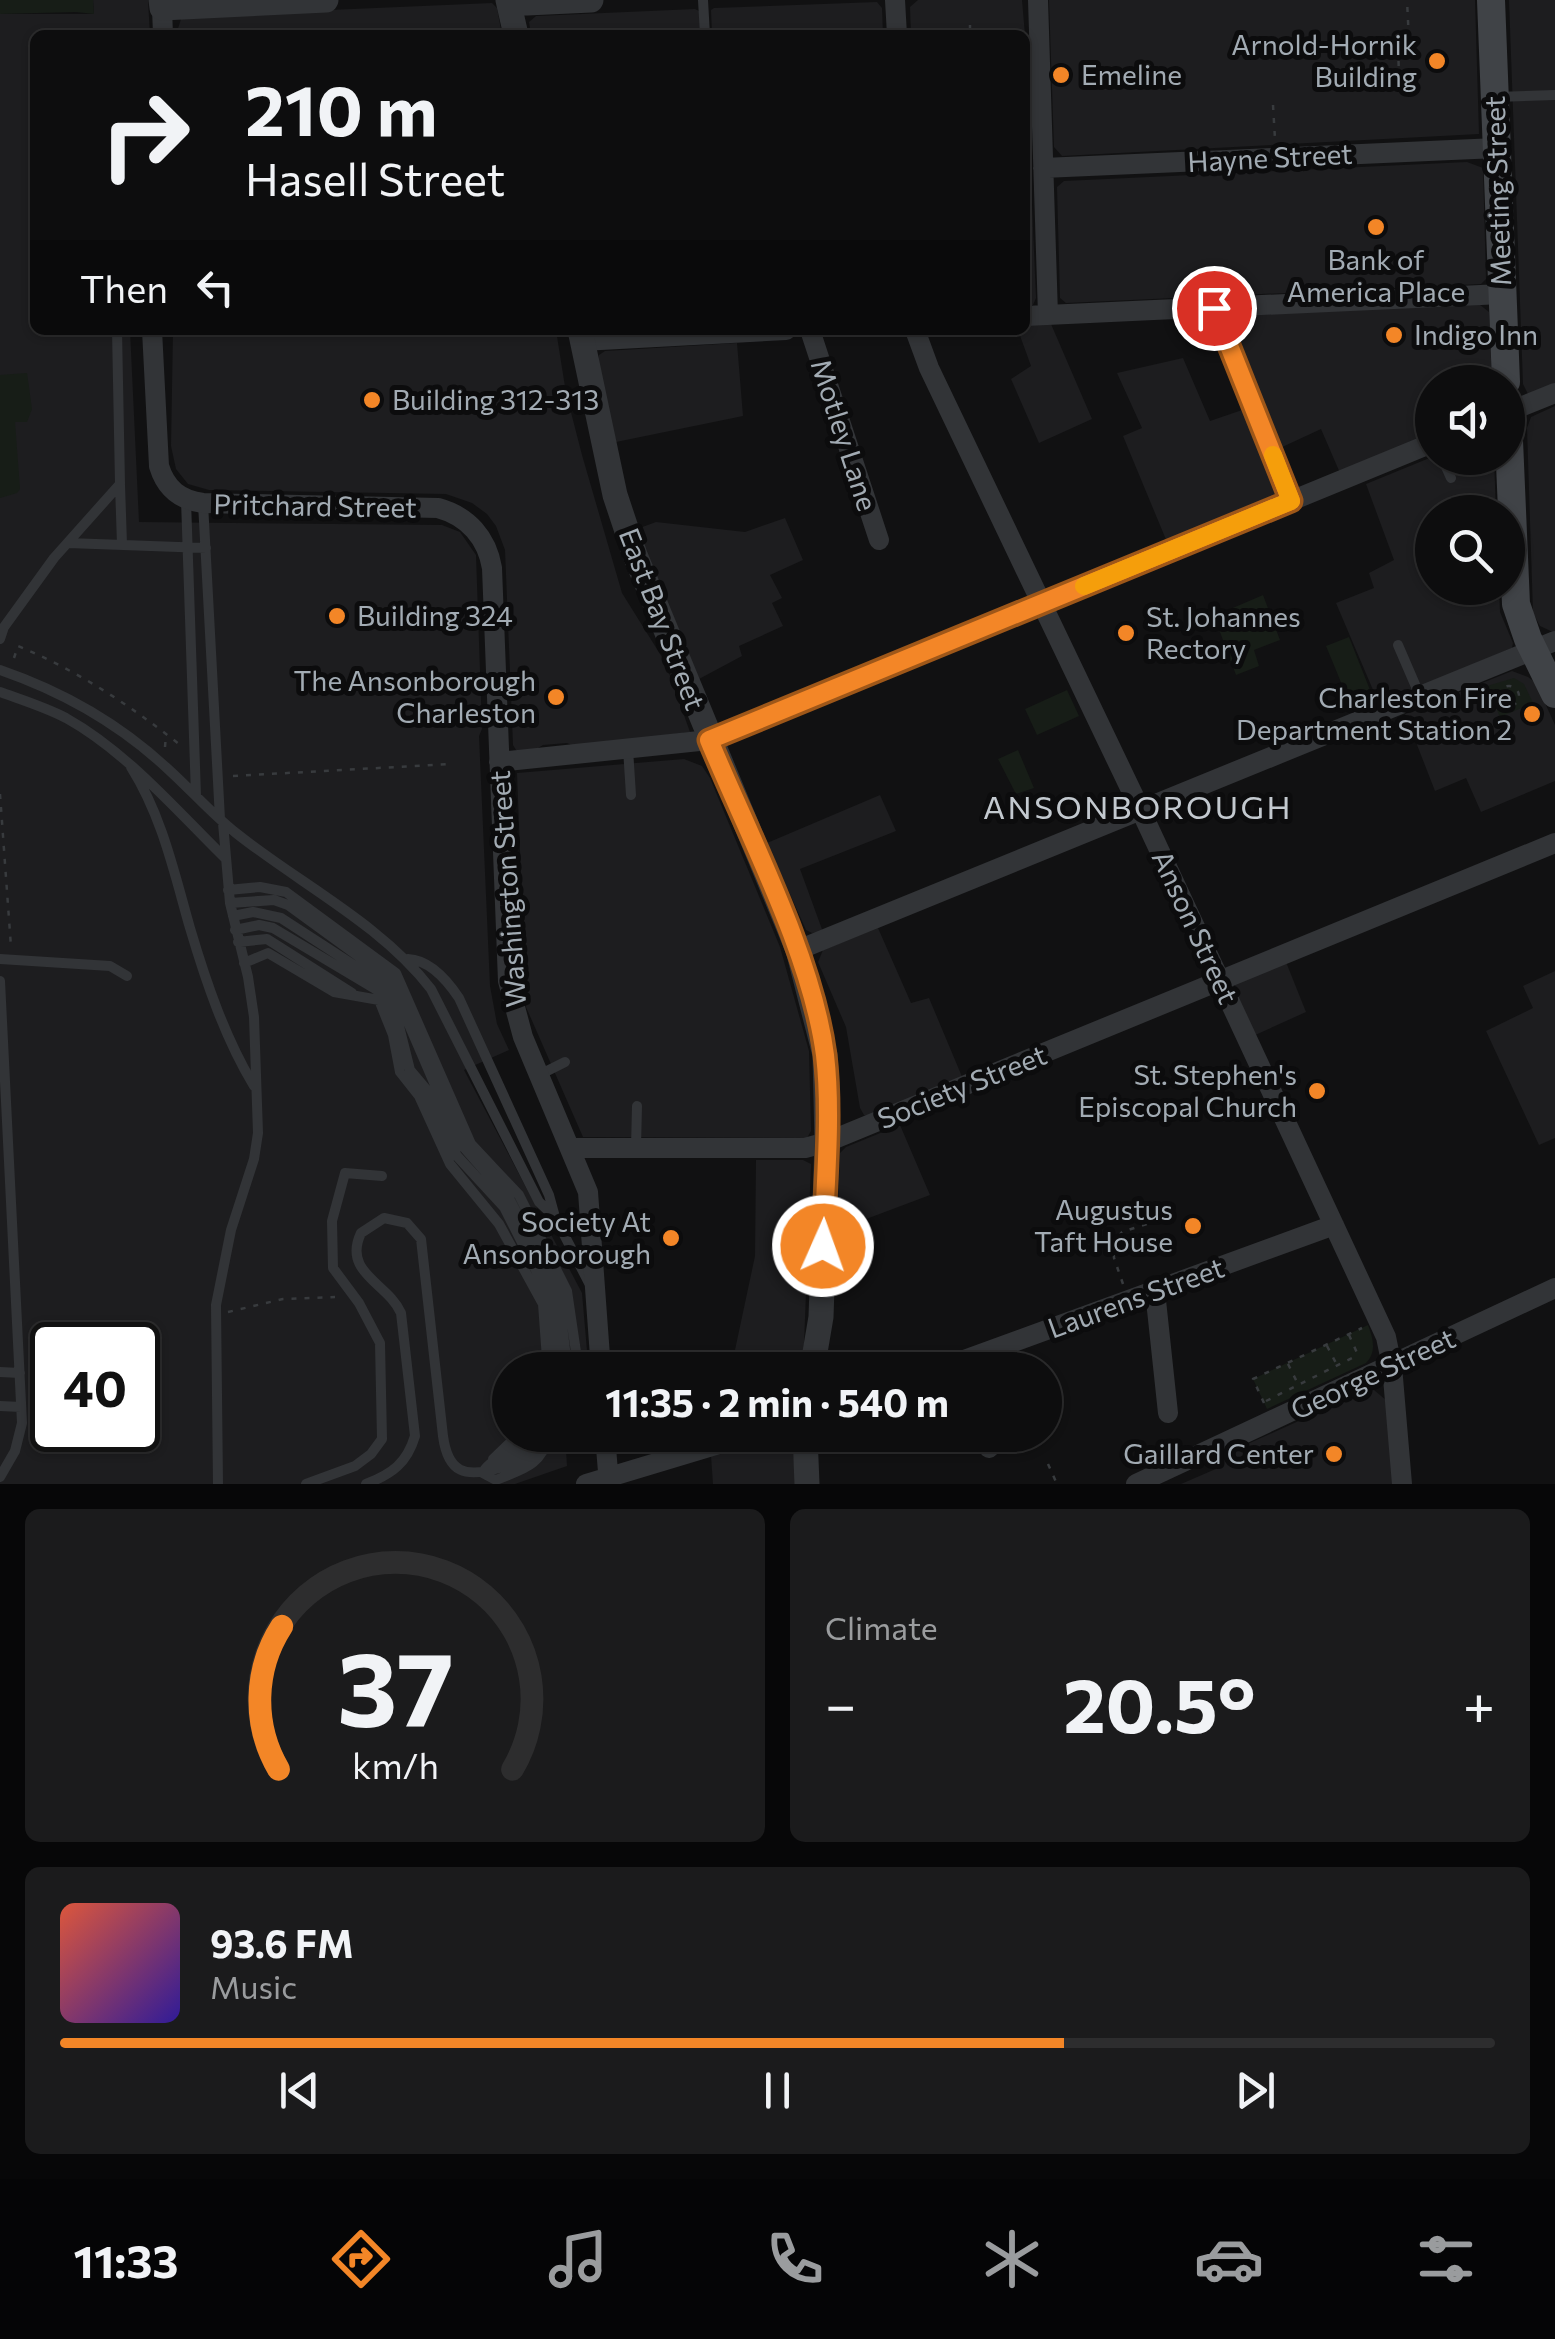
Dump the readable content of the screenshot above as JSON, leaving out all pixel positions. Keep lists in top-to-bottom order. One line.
{"streets":{"main road":["Meeting Street"],"street":["Hayne Street","Motley Lane","Pritchard Street","East Bay Street","Washington Street","Anson Street","Society Street","Laurens Street","George Street"]},"crossings":[["Hayne Street","Meeting Street"],["Pritchard Street","Washington Street"],["East Bay Street","Society Street"],["Washington Street","Society Street"],["Anson Street","Society Street"],["Anson Street","Laurens Street"],["Anson Street","George Street"]],"districts":["ANSONBOROUGH"],"places":["Arnold-Hornik Building","Emeline","Bank of America Place","Indigo Inn","Building 312-313","Building 324","St. Johannes Rectory","The Ansonborough Charleston","Charleston Fire Department Station 2","St. Stephen's Episcopal Church","Augustus Taft House","Society At Ansonborough","Gaillard Center"],"page":{"turn":["210 m","Hasell Street"],"then":"Then","limit":"40","trip":"11:35 · 2 min · 540 m","tile":"Climate","heat":["−","20.5°","+"],"song":["93.6 FM","Music"],"tabs":"11:33","gauge":["37","km/h"]}}
